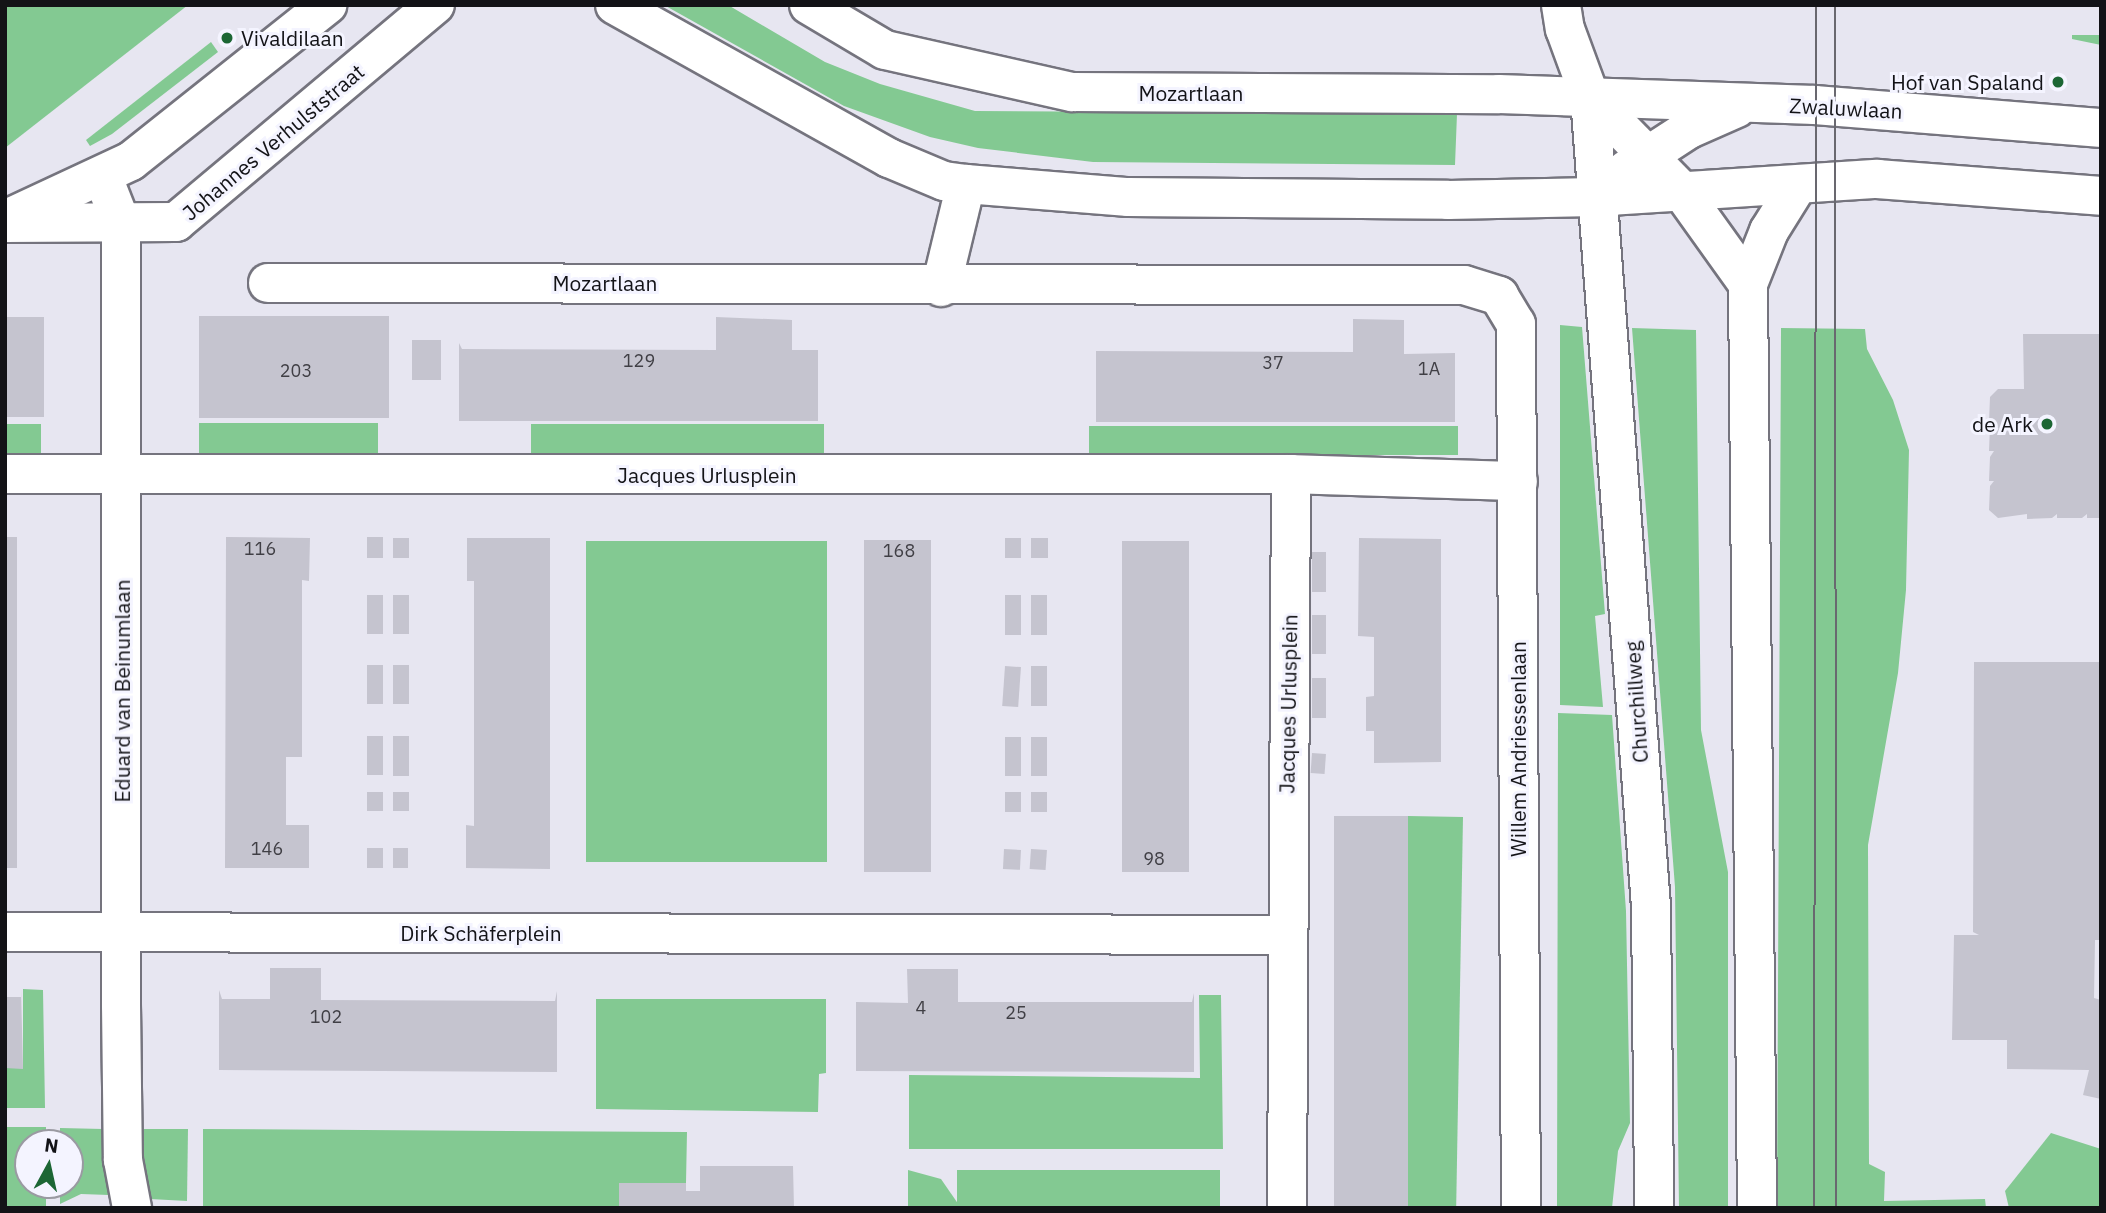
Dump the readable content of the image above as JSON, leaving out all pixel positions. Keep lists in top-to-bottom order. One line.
{"streets":{"street":["Mozartlaan","Zwaluwlaan","Johannes Verhulststraat","Jacques Urlusplein","Eduard van Beinumlaan","Churchillweg","Willem Andriessenlaan","Dirk Schäferplein"]},"crossings":[["Mozartlaan","Zwaluwlaan"],["Mozartlaan","Churchillweg"],["Mozartlaan","Willem Andriessenlaan"],["Zwaluwlaan","Churchillweg"],["Johannes Verhulststraat","Eduard van Beinumlaan"],["Jacques Urlusplein","Eduard van Beinumlaan"],["Jacques Urlusplein","Willem Andriessenlaan"],["Jacques Urlusplein","Dirk Schäferplein"],["Eduard van Beinumlaan","Dirk Schäferplein"]],"places":["Vivaldilaan","Hof van Spaland","de Ark"],"house_numbers":["129","37","1A","203","116","168","146","98","4","25","102"],"north":"top"}
